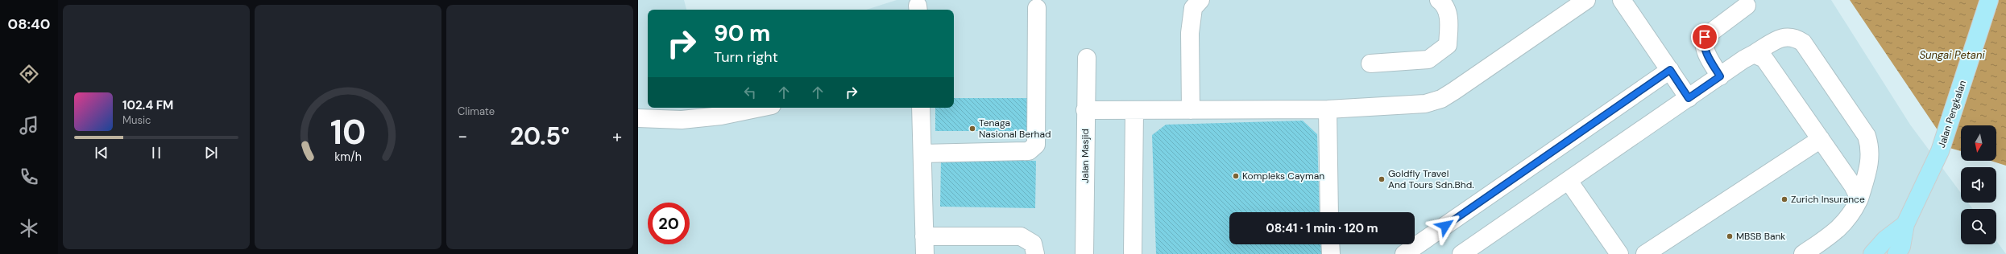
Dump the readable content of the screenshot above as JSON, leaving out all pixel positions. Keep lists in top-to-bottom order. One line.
{"streets":{"main road":["Jalan Pengkalan"],"street":["Jalan Masjid"]},"water":["Sungai Petani"],"places":["Tenaga Nasional Berhad","Kompleks Cayman","Goldfly Travel And Tours Sdn.Bhd.","Zurich Insurance","MBSB Bank"],"north":"bottom","page":{"tabs":"08:40","tile":"Climate","turn":["90 m","Turn right"],"song":["102.4 FM","Music"],"heat":["−","20.5°","+"],"limit":"20","trip":"08:41 · 1 min · 120 m","gauge":["10","km/h"]}}
